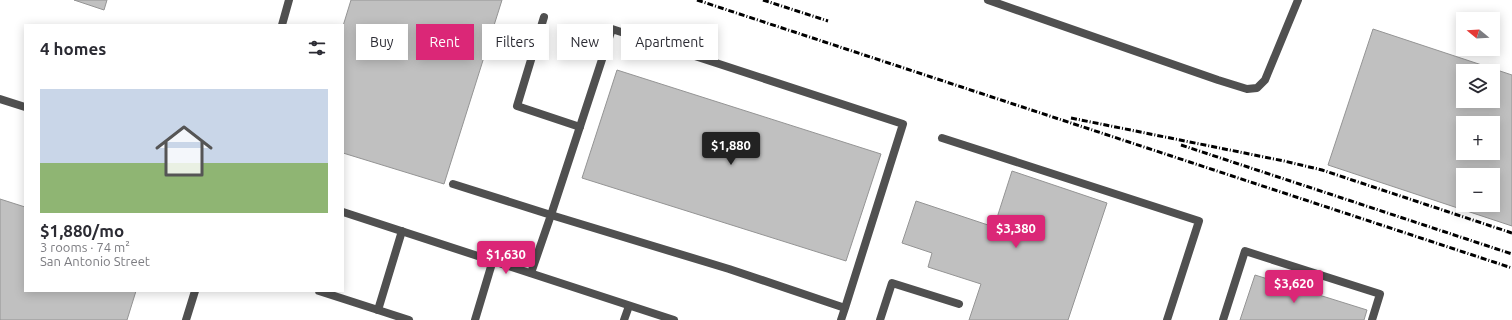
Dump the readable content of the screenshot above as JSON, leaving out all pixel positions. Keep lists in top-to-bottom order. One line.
{"north":"left","page":{"map_buttons":["+","−"],"chip":["Buy","Rent","Filters","New","Apartment"],"heading":"4 homes","list":[{"name":"$1,880/mo","note":"3 rooms · 74 m² · San Antonio Street"}],"price":["$1,880","$3,380","$1,630","$3,620"]}}
